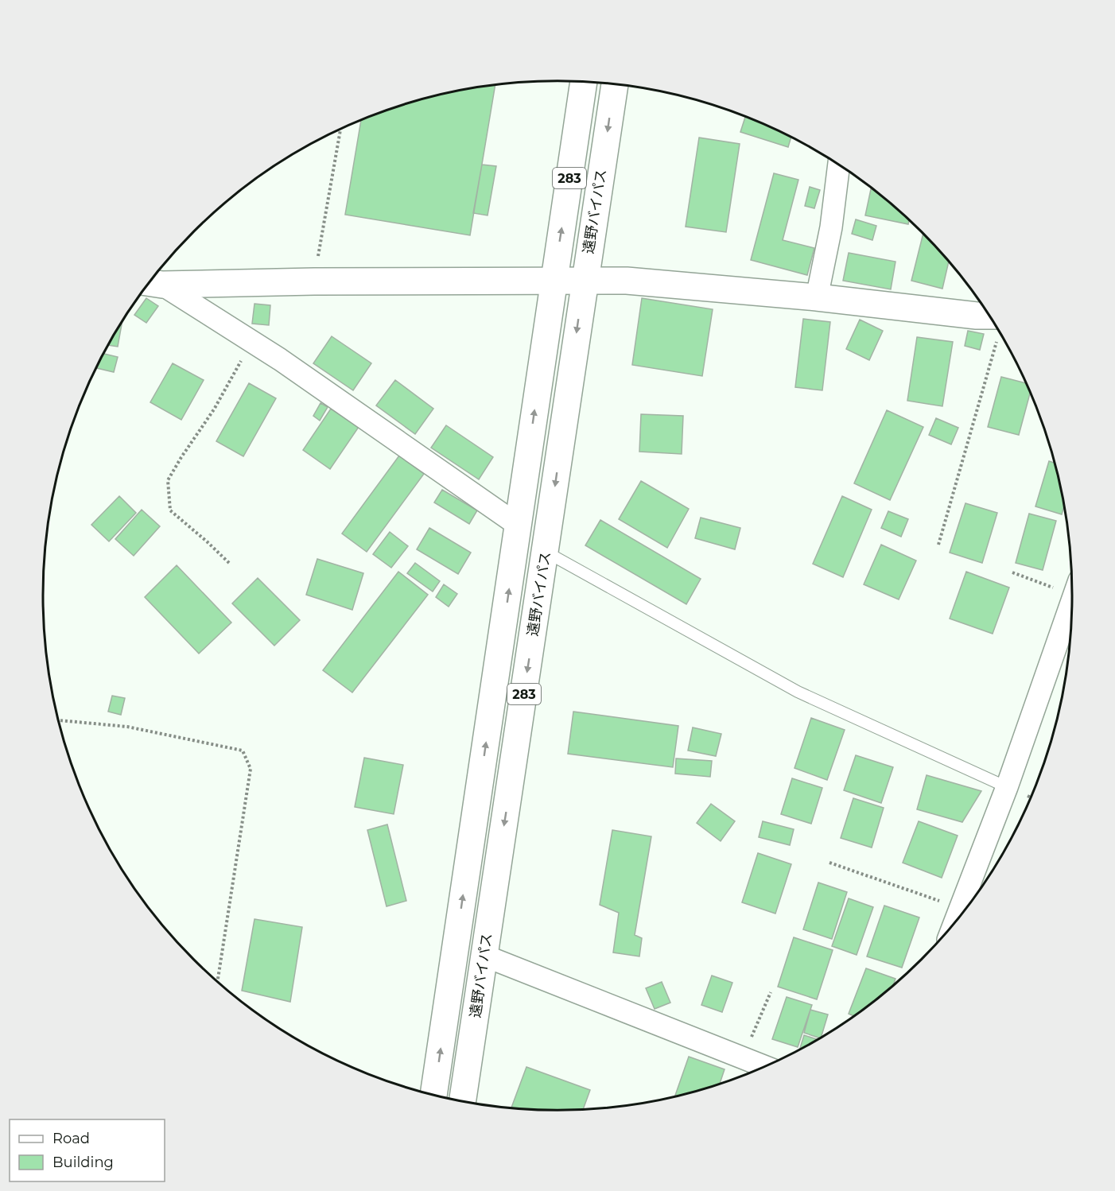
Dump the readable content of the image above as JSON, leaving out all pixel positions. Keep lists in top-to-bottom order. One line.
{"streets":{"main road":["283","遠野バイパス"]},"legend":["Road","Building"]}
